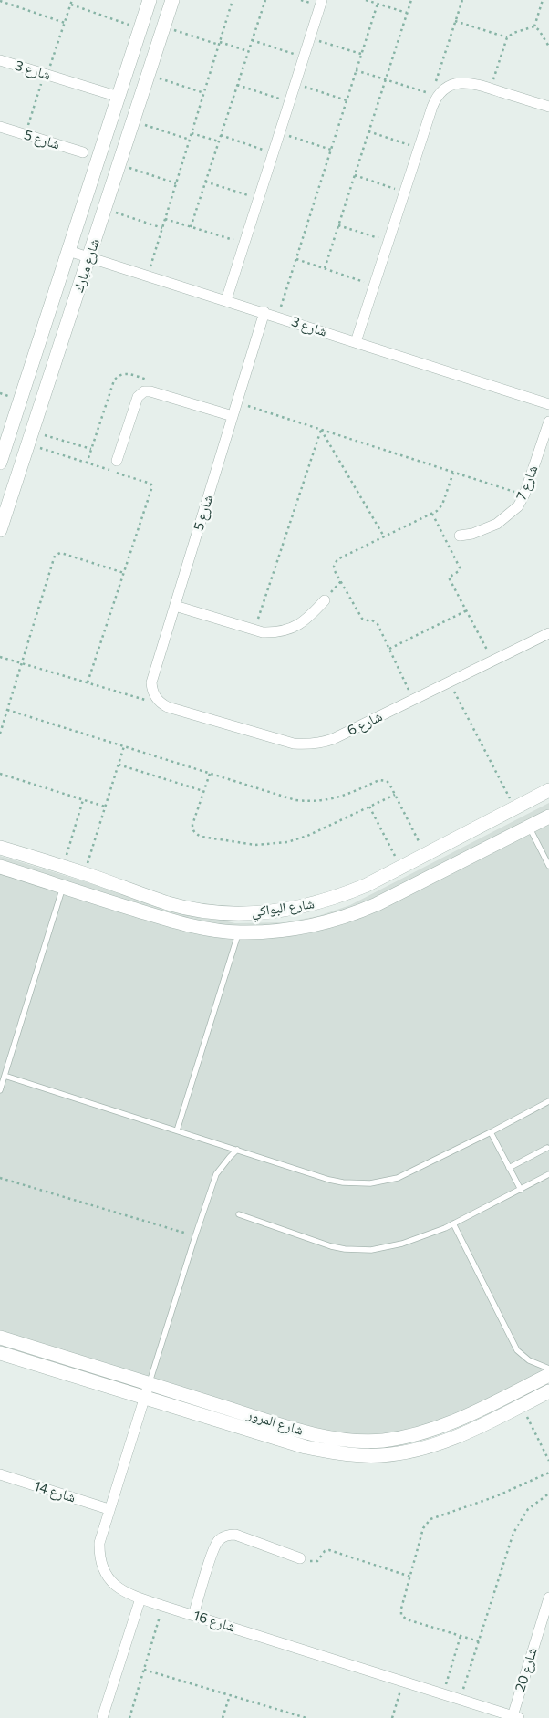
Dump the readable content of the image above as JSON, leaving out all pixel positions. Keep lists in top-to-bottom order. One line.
{"streets":{"street":["شارع 3","شارع 5","شارع مبارك","شارع 7","شارع 6","شارع البواكي","شارع المرور","شارع 14","شارع 16","شارع 20"]},"crossings":[["شارع 3","شارع 5"],["شارع 3","شارع مبارك"],["شارع 5","شارع 6"],["شارع المرور","شارع 16"],["شارع 14","شارع 16"],["شارع 16","شارع 20"]]}
